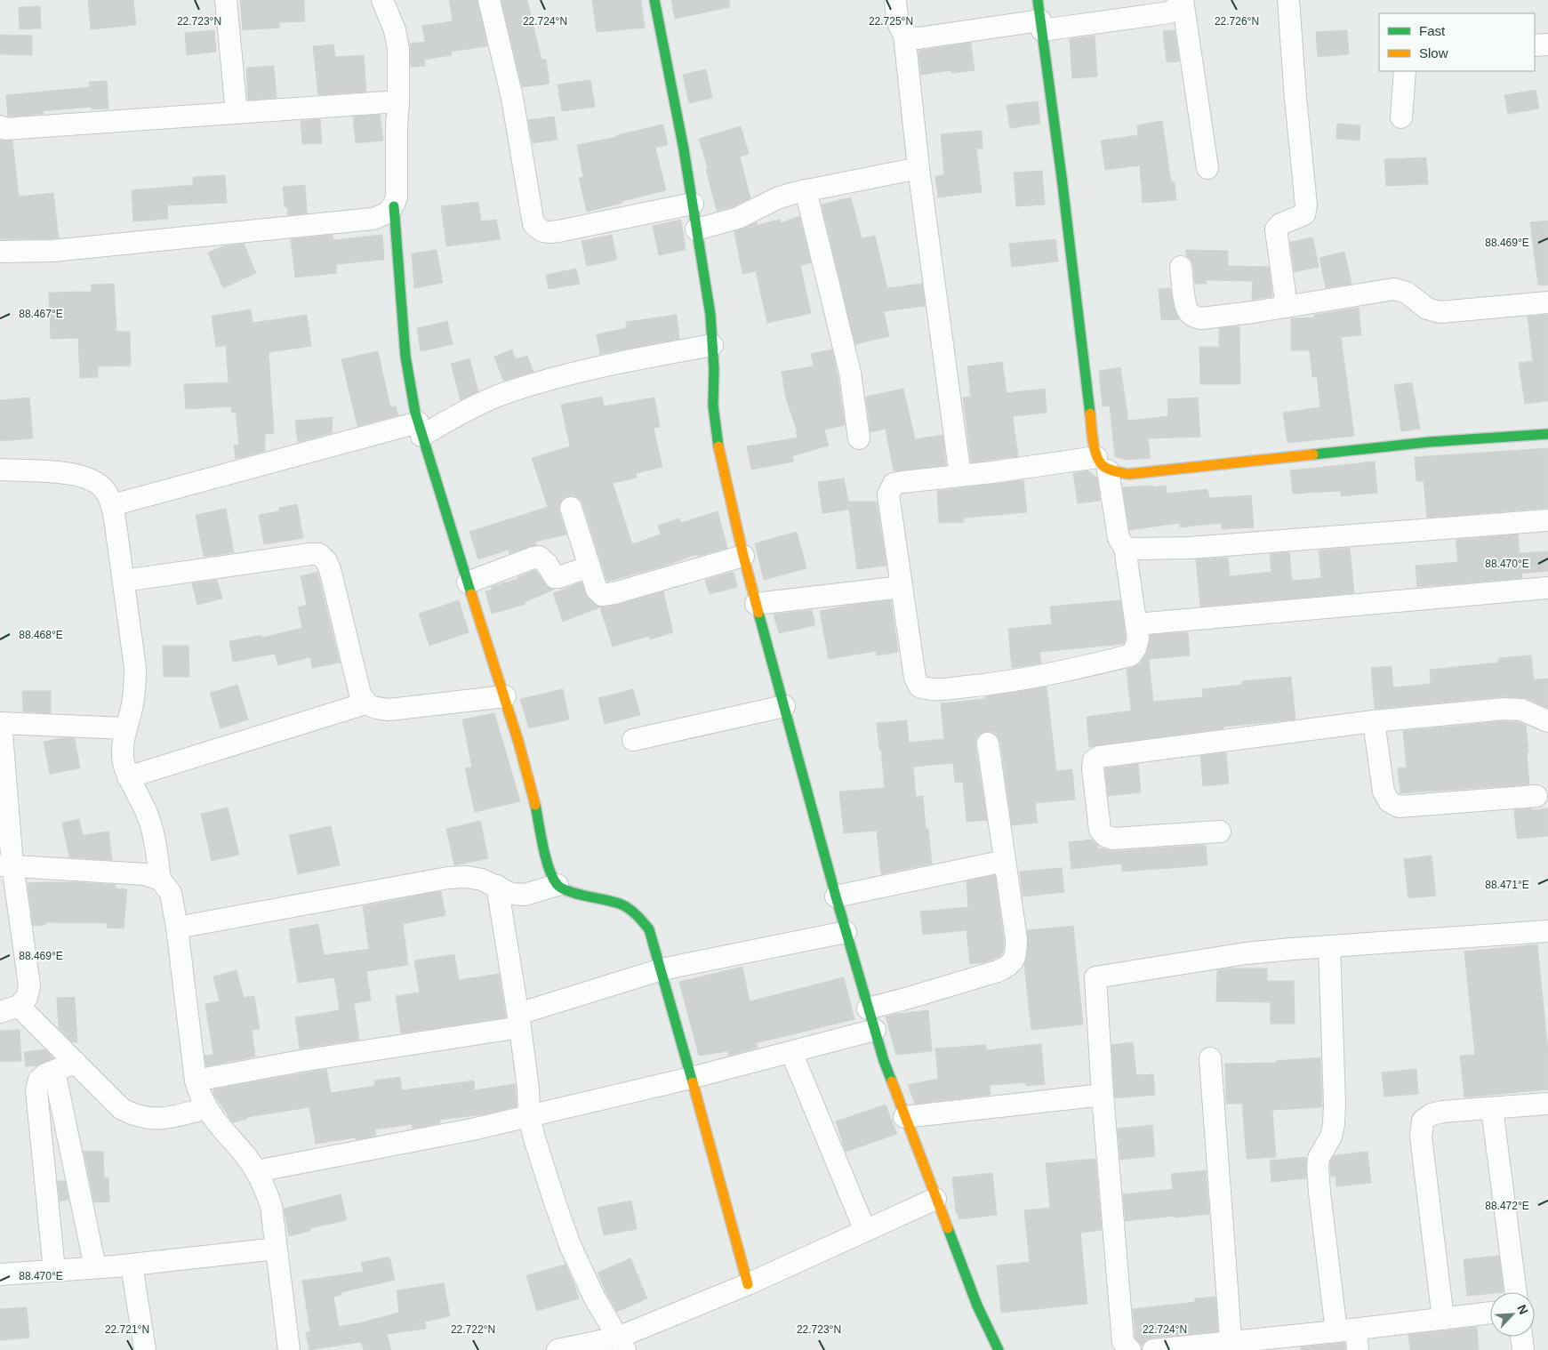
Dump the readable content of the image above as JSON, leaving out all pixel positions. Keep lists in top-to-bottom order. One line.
{"legend":["Fast","Slow"],"north":"top right","coordinates":["22.723°N","22.724°N","22.725°N","22.726°N","88.469°E","88.467°E","88.470°E","88.468°E","88.471°E","88.472°E","22.721°N","22.722°N"]}
